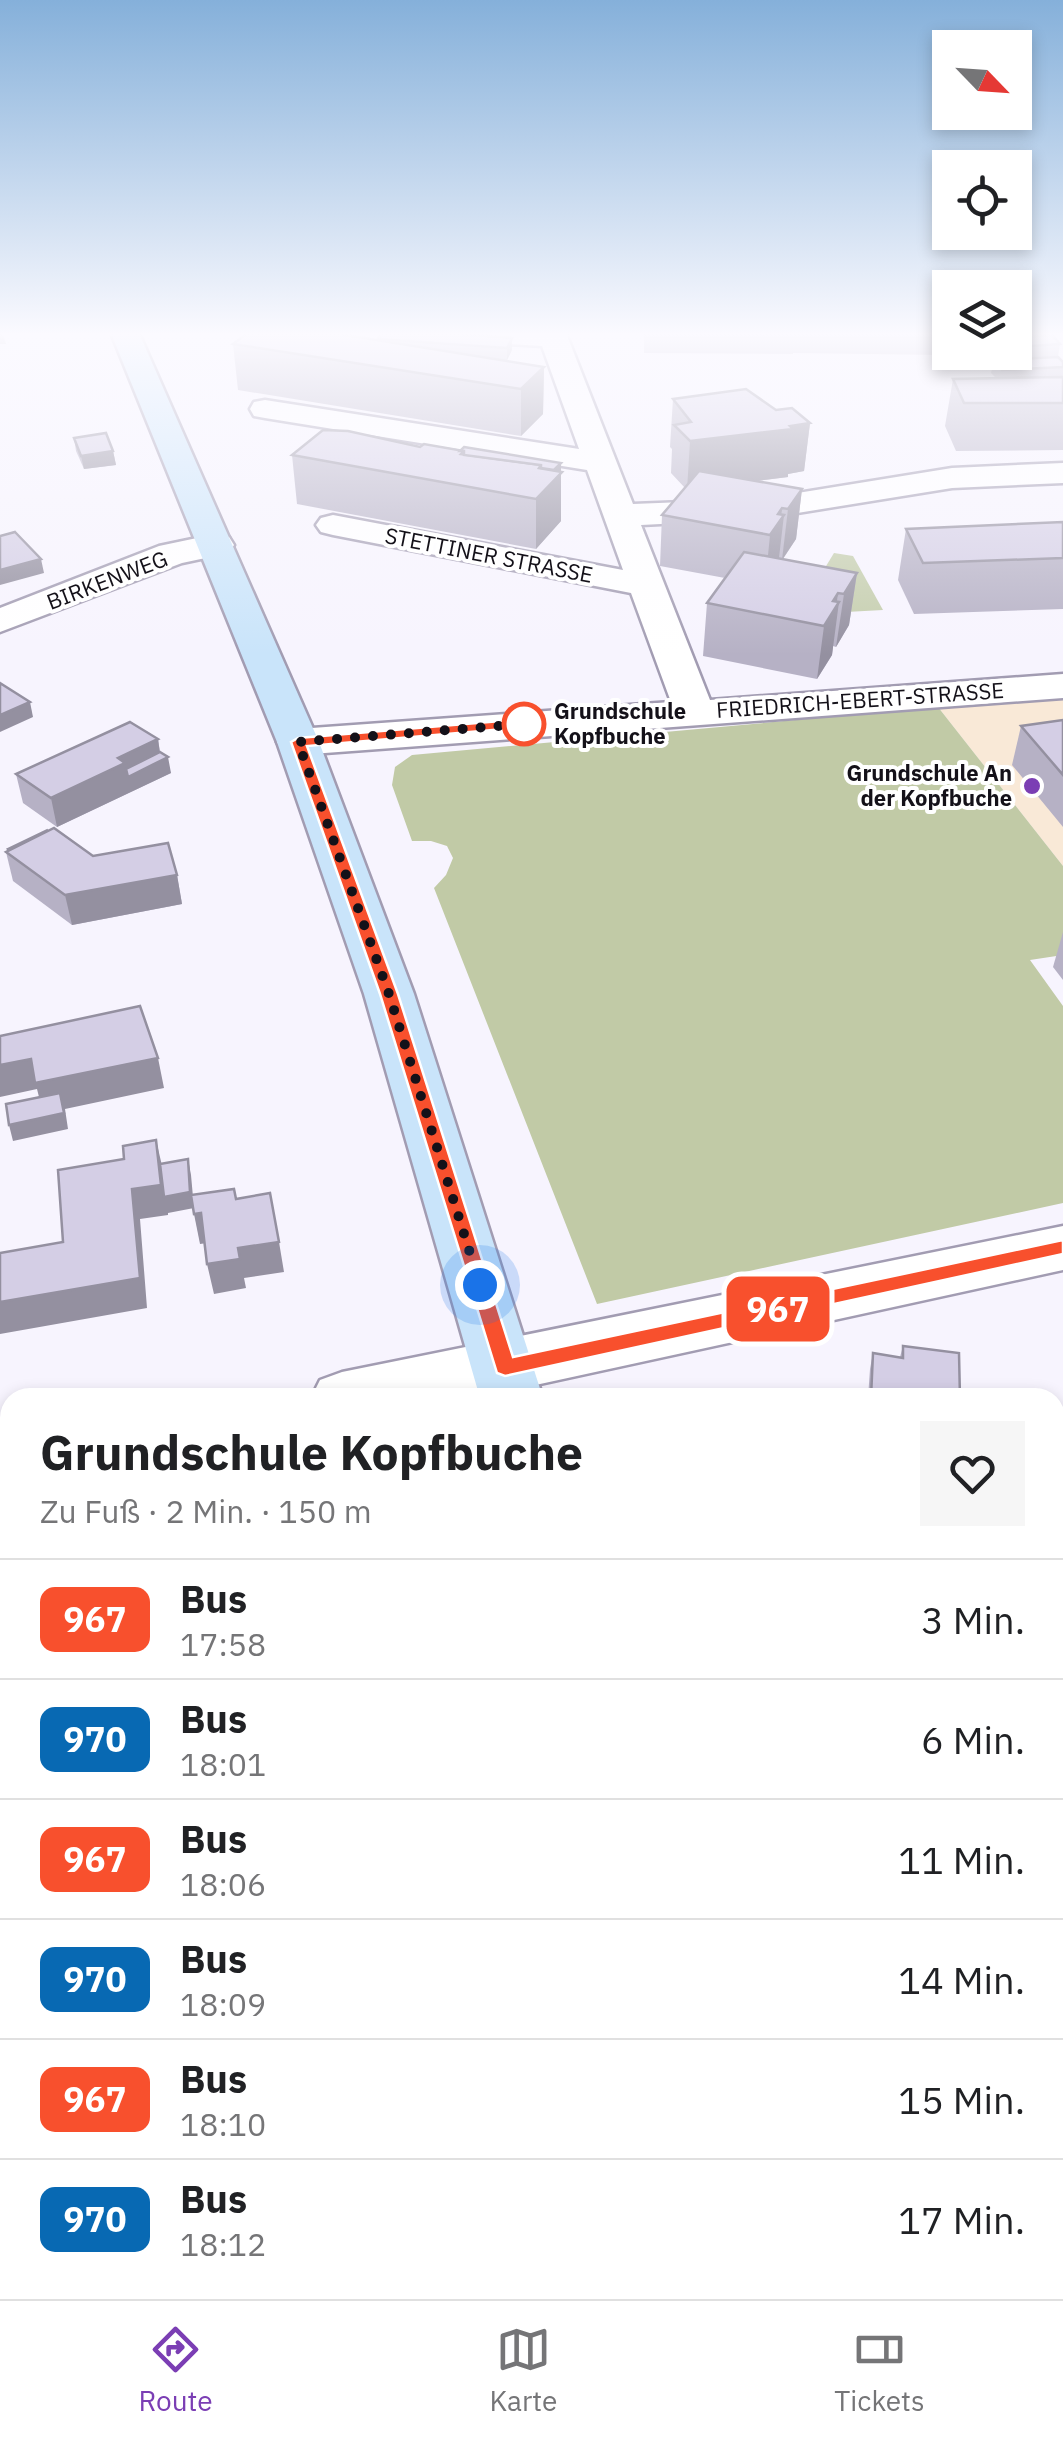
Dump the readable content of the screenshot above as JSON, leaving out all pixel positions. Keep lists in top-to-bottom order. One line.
{"streets":{"street":["STETTINER STRASSE","BIRKENWEG","FRIEDRICH-EBERT-STRASSE"]},"places":["Grundschule Kopfbuche","Grundschule An der Kopfbuche"],"lines":["bus line 967"],"north":"bottom right","page":{"on_map":"967","heading":["Grundschule Kopfbuche","Zu Fuß · 2 Min. · 150 m"],"list":[{"mark":"967","name":"Bus","note":"17:58","value":"3 Min."},{"mark":"970","name":"Bus","note":"18:01","value":"6 Min."},{"mark":"967","name":"Bus","note":"18:06","value":"11 Min."},{"mark":"970","name":"Bus","note":"18:09","value":"14 Min."},{"mark":"967","name":"Bus","note":"18:10","value":"15 Min."},{"mark":"970","name":"Bus","note":"18:12","value":"17 Min."}],"tabs":["Route","Karte","Tickets"]}}
